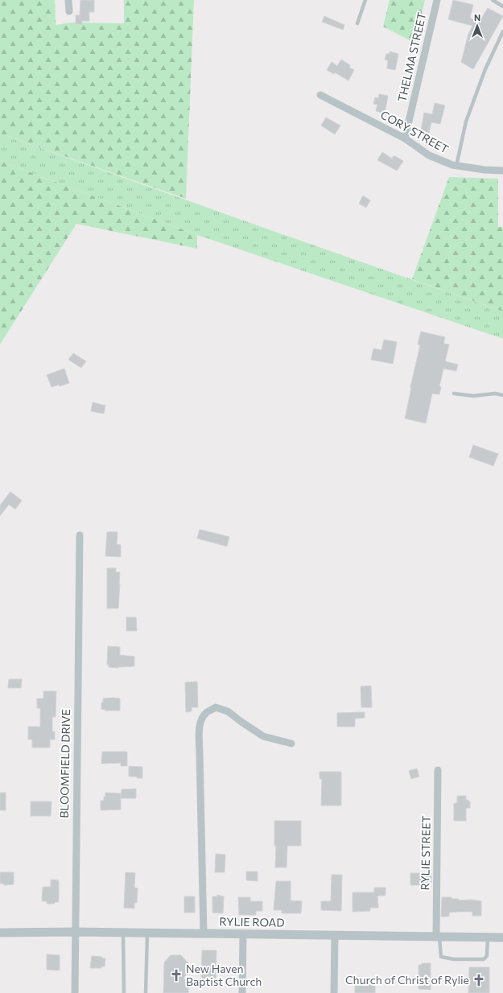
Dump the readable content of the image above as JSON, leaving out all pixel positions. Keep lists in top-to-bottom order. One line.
{"streets":{"street":["THELMA STREET","CORY STREET","BLOOMFIELD DRIVE","RYLIE STREET","RYLIE ROAD"]},"crossings":[["THELMA STREET","CORY STREET"],["BLOOMFIELD DRIVE","RYLIE ROAD"],["RYLIE STREET","RYLIE ROAD"]],"places":{"church":["New Haven Baptist Church","Church of Christ of Rylie"]},"north":"top"}
